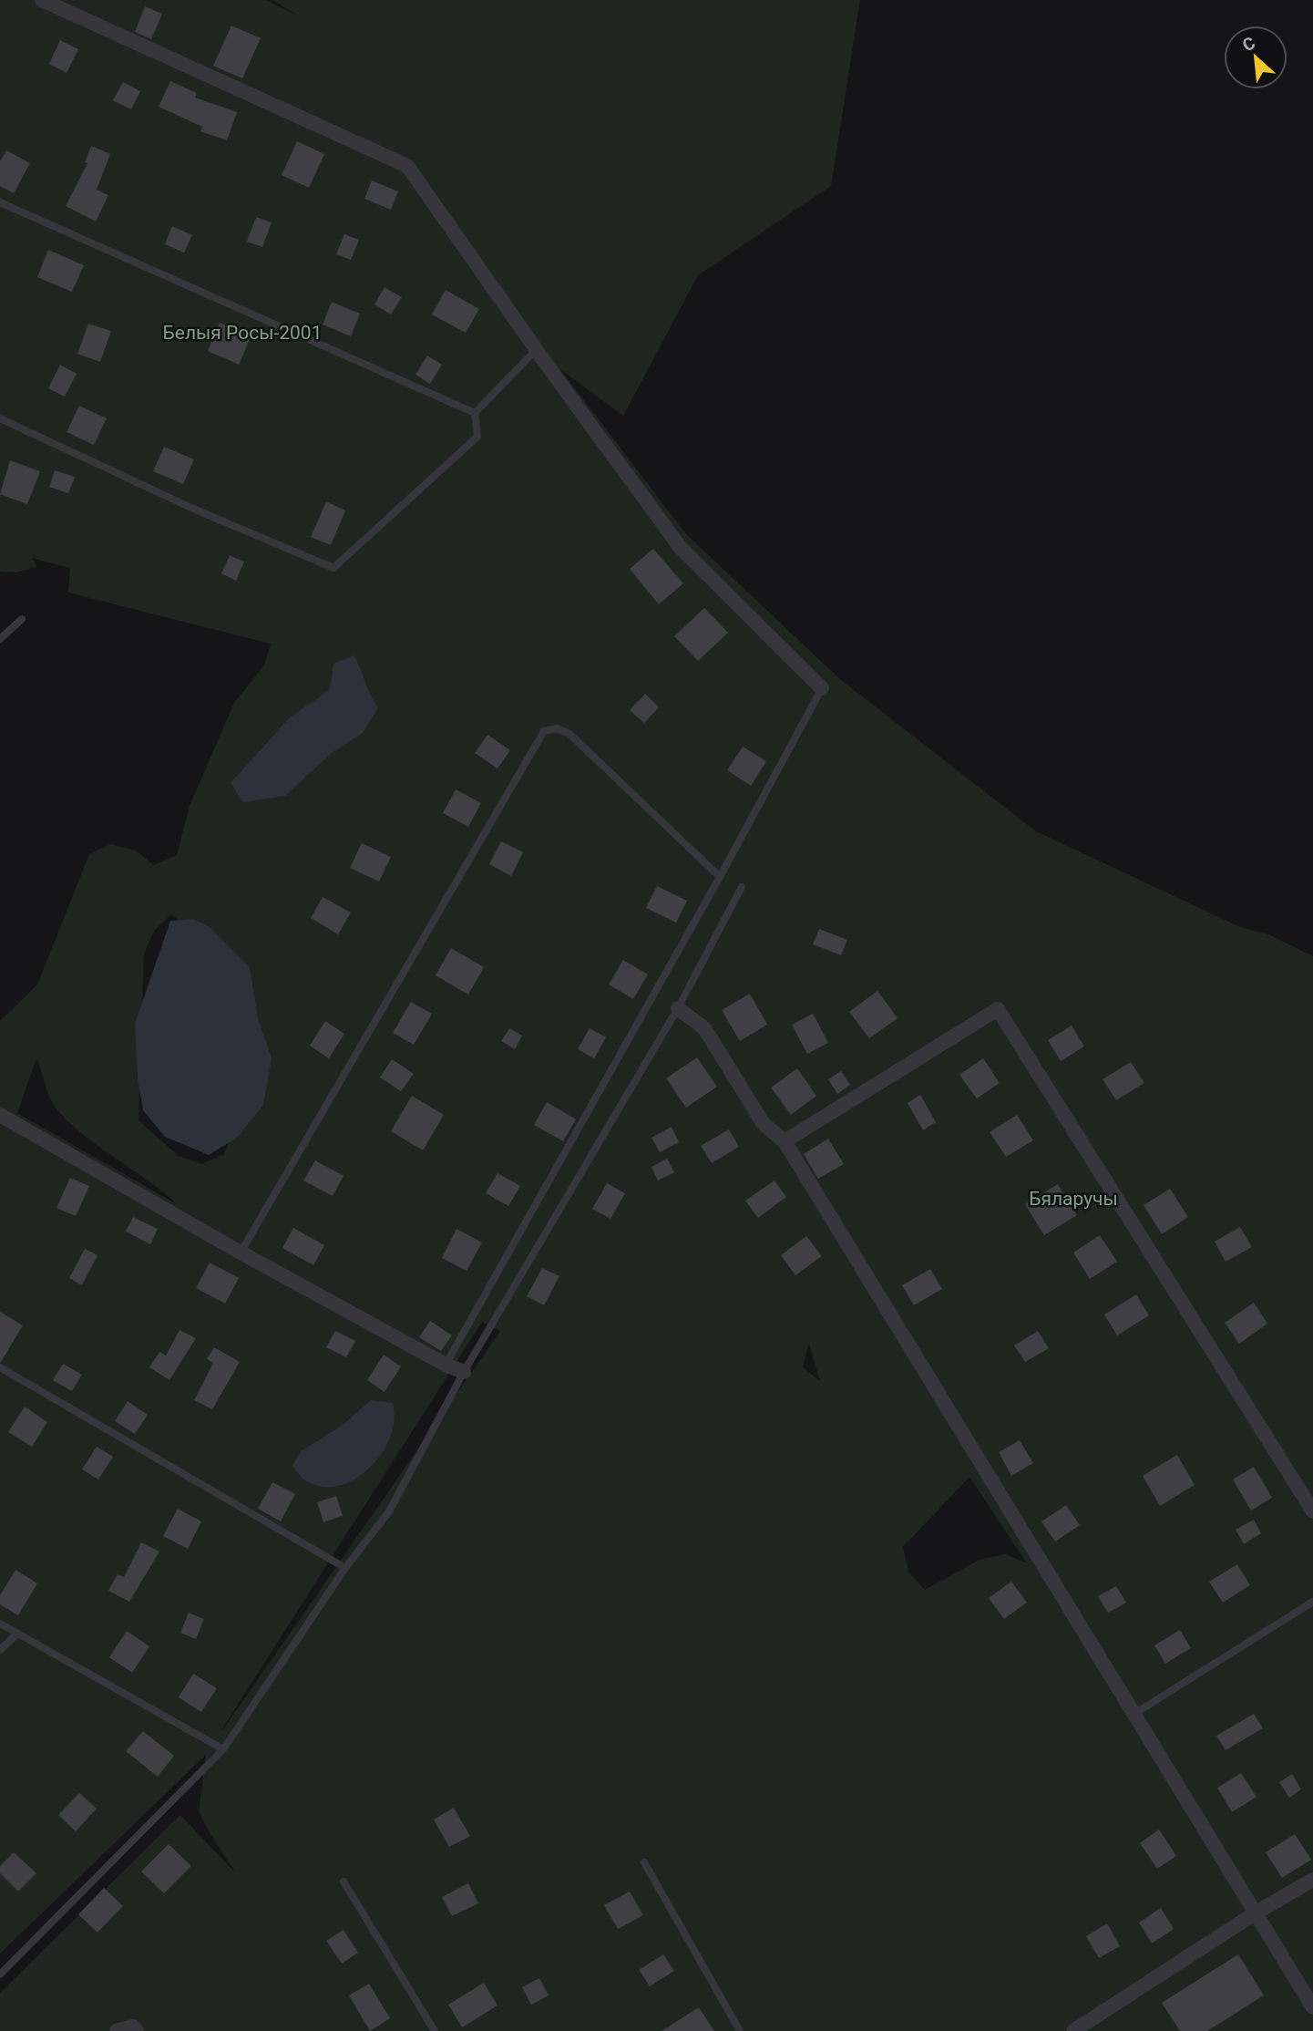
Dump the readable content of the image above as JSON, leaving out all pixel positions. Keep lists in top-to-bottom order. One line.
{"parks":["Белыя Росы-2001","Бяларучы"],"north":"top left"}
